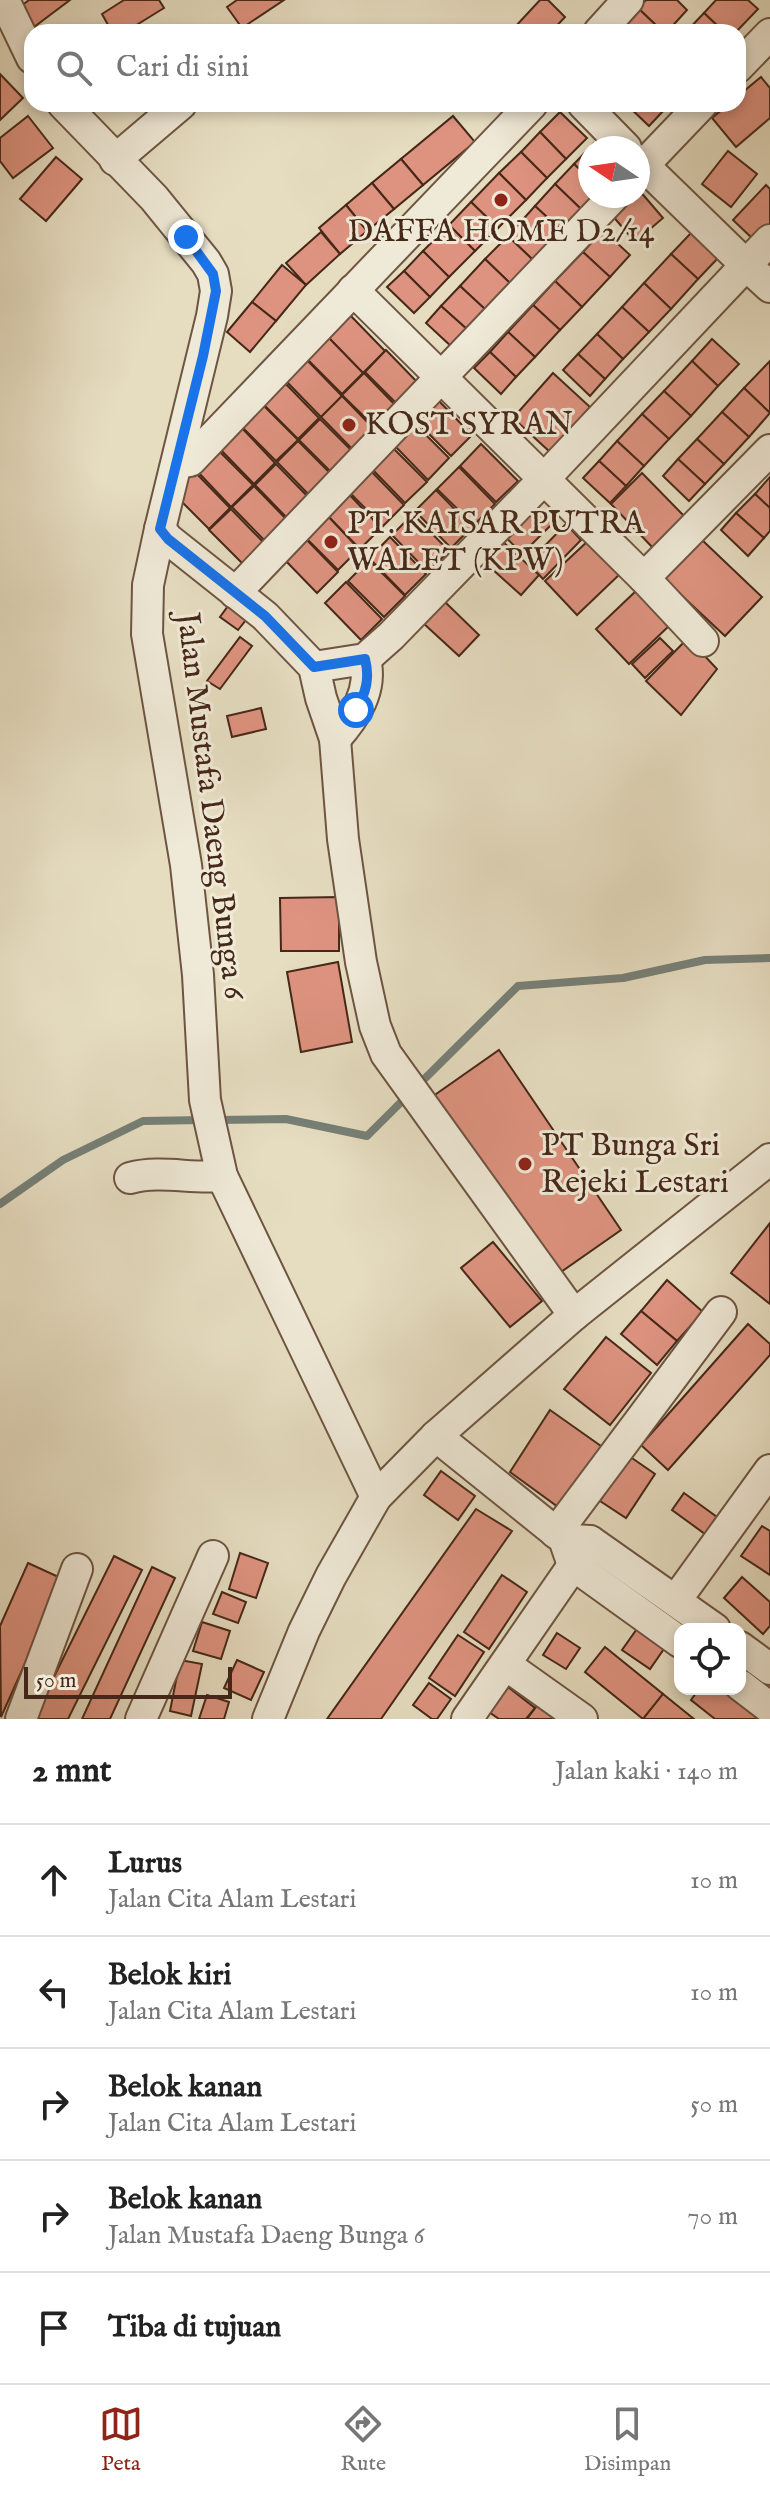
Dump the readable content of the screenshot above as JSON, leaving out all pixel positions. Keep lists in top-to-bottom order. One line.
{"streets":{"street":["Jalan Mustafa Daeng Bunga 6"]},"places":["DAFFA HOME D2/14","KOST SYRAN","PT. KAISAR PUTRA WALET (KPW)","PT Bunga Sri Rejeki Lestari"],"scale_bar":"50 m","north":"left","page":{"search":"Cari di sini","scale":"50 m","heading":["2 mnt","Jalan kaki · 140 m"],"list":[["Lurus","Jalan Cita Alam Lestari","10 m"],["Belok kiri","Jalan Cita Alam Lestari","10 m"],["Belok kanan","Jalan Cita Alam Lestari","50 m"],["Belok kanan","Jalan Mustafa Daeng Bunga 6","70 m"],"Tiba di tujuan"],"nav":["Peta","Rute","Disimpan"]}}
